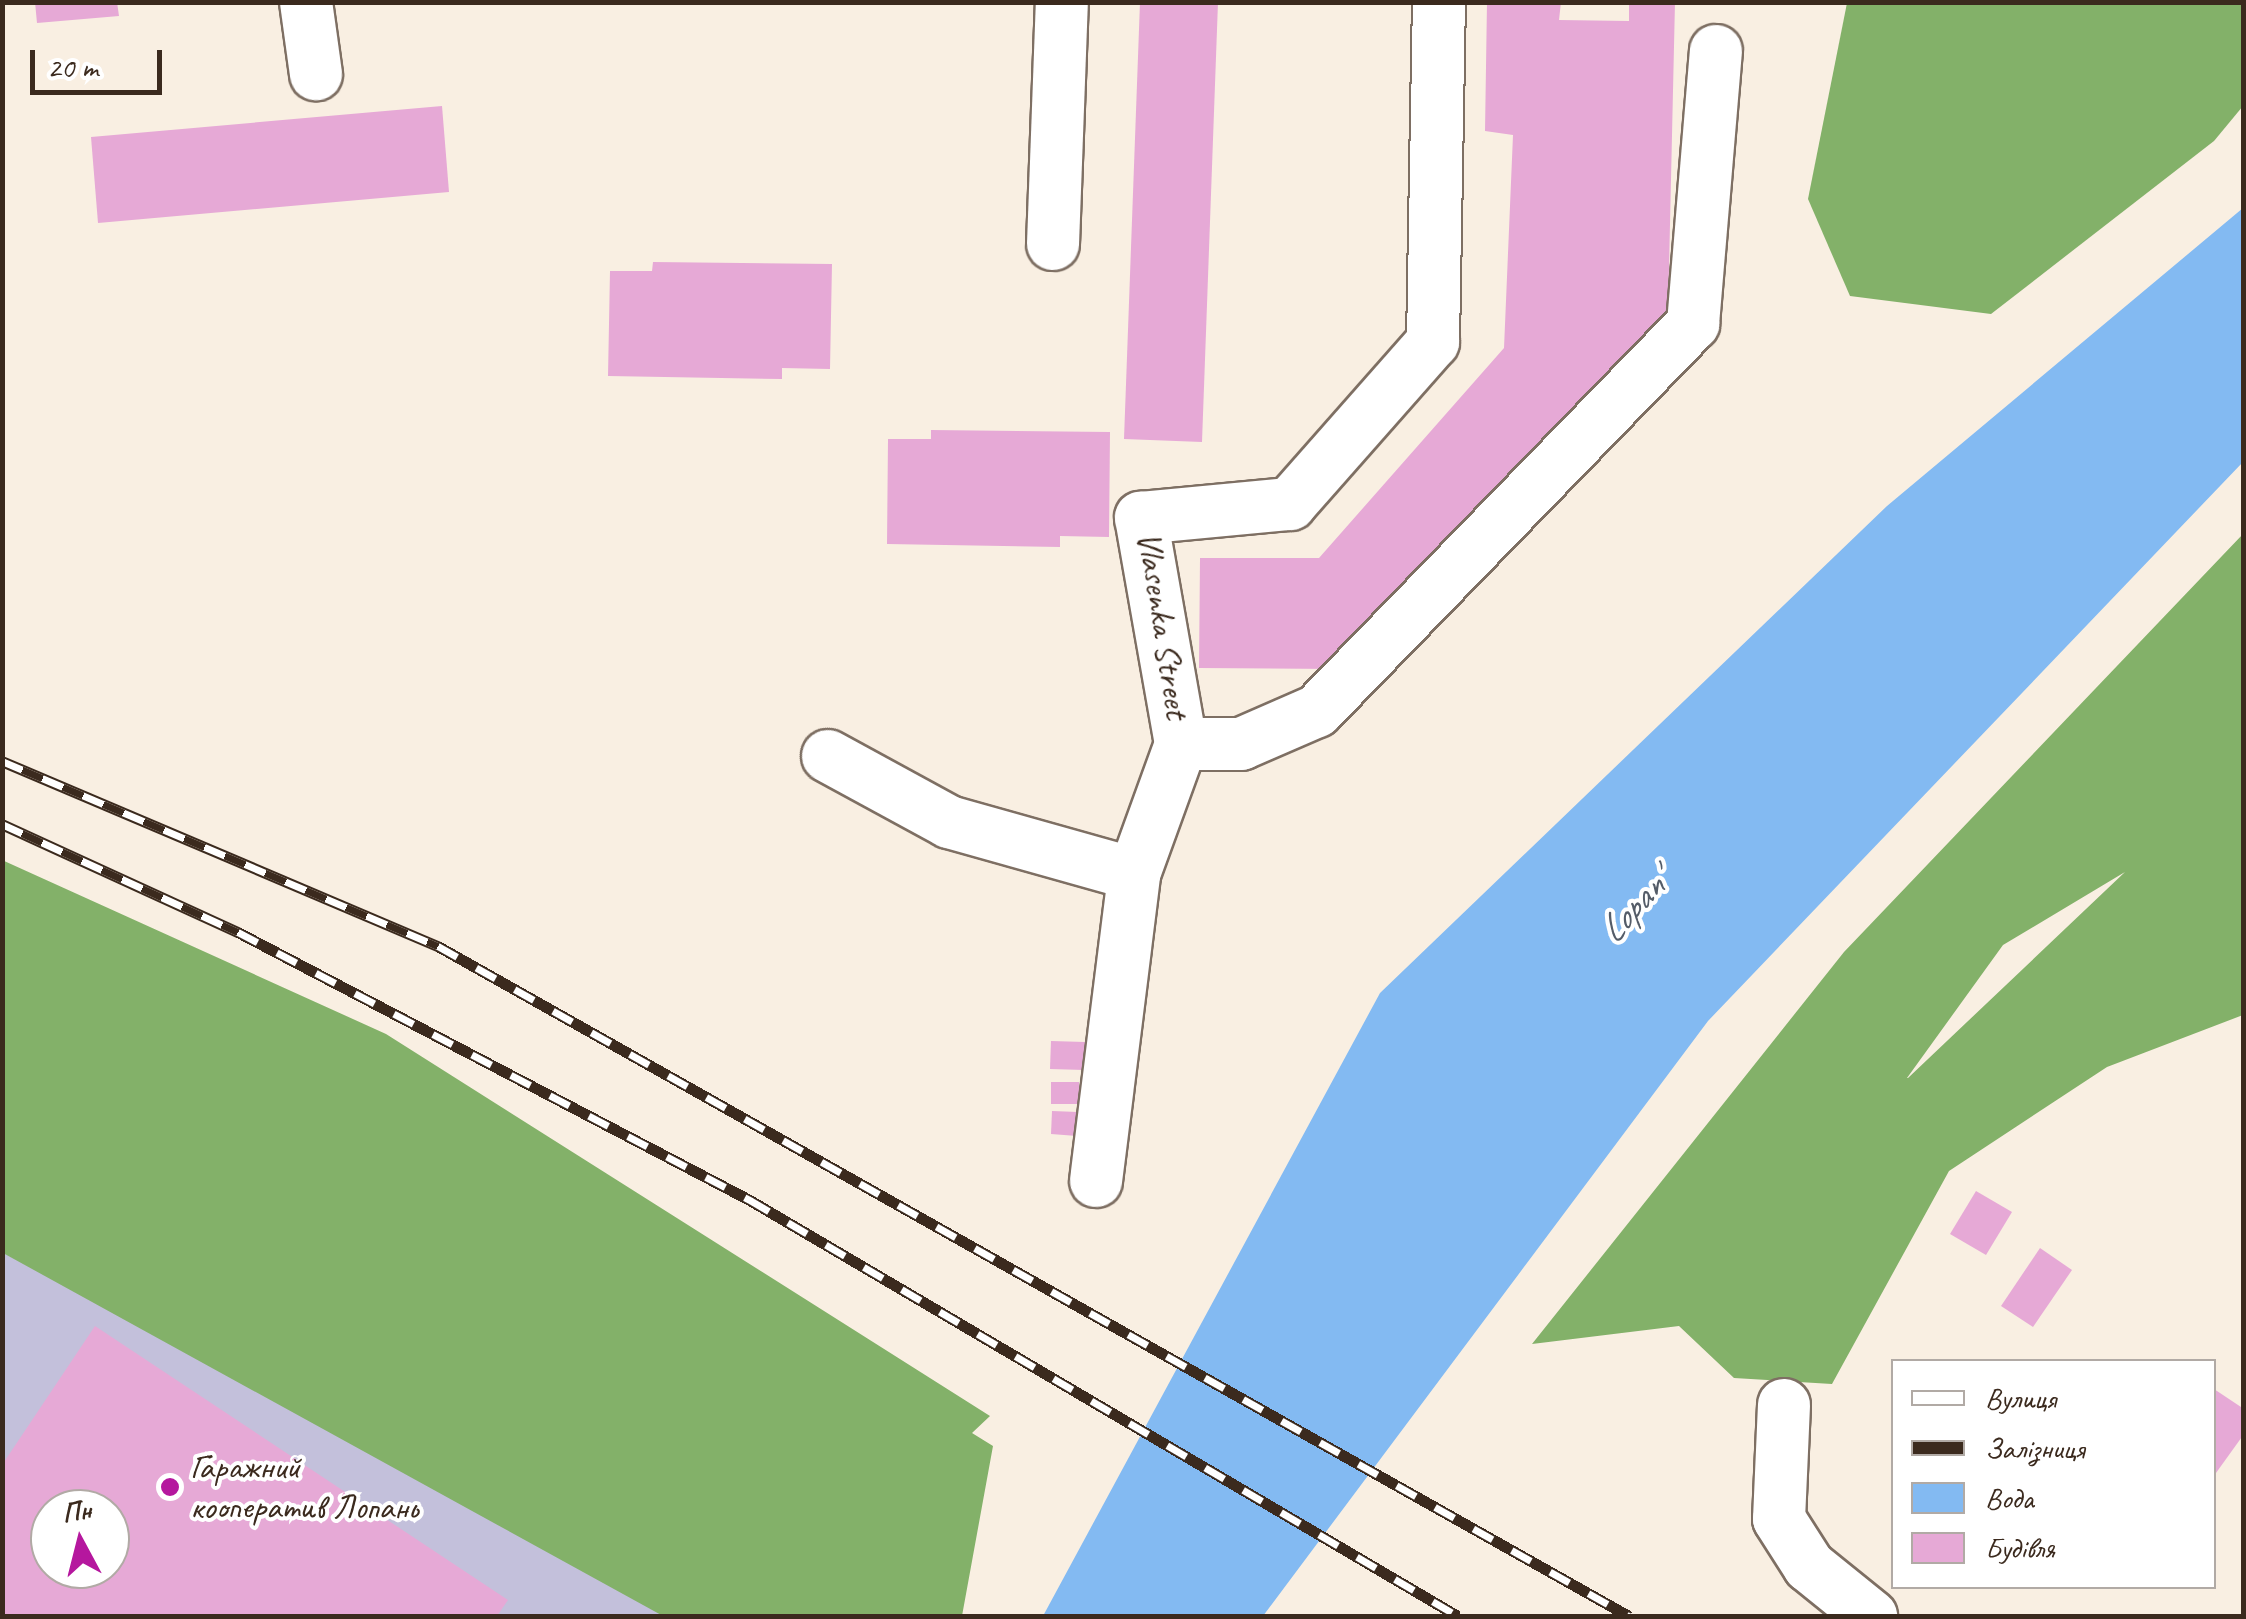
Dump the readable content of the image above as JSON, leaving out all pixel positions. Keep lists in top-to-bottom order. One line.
{"streets":{"street":["Vlasenka Street"]},"water":["Lopan'"],"places":["Гаражний кооператив Лопань"],"legend":["Вулиця","Залізниця","Вода","Будівля"],"scale_bar":"20 m","north":"top"}
